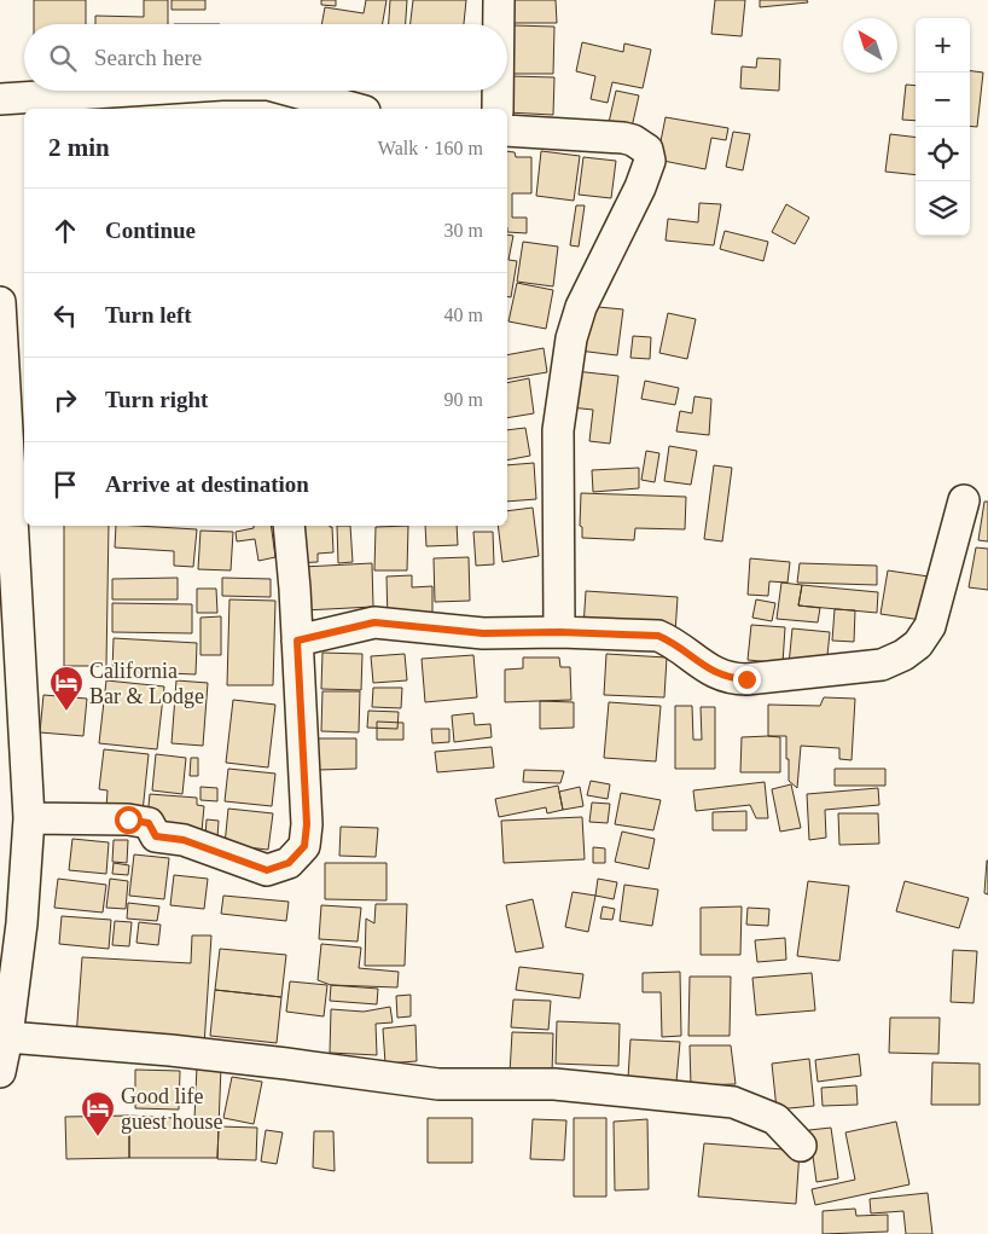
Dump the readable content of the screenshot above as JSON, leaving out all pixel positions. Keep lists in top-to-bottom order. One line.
{"places":{"hotel":["California Bar & Lodge","Good life guest house"]},"north":"top left","page":{"map_buttons":["+","−"],"search":"Search here","heading":["2 min","Walk · 160 m"],"list":[["Continue","30 m"],["Turn left","40 m"],["Turn right","90 m"],"Arrive at destination"]}}
